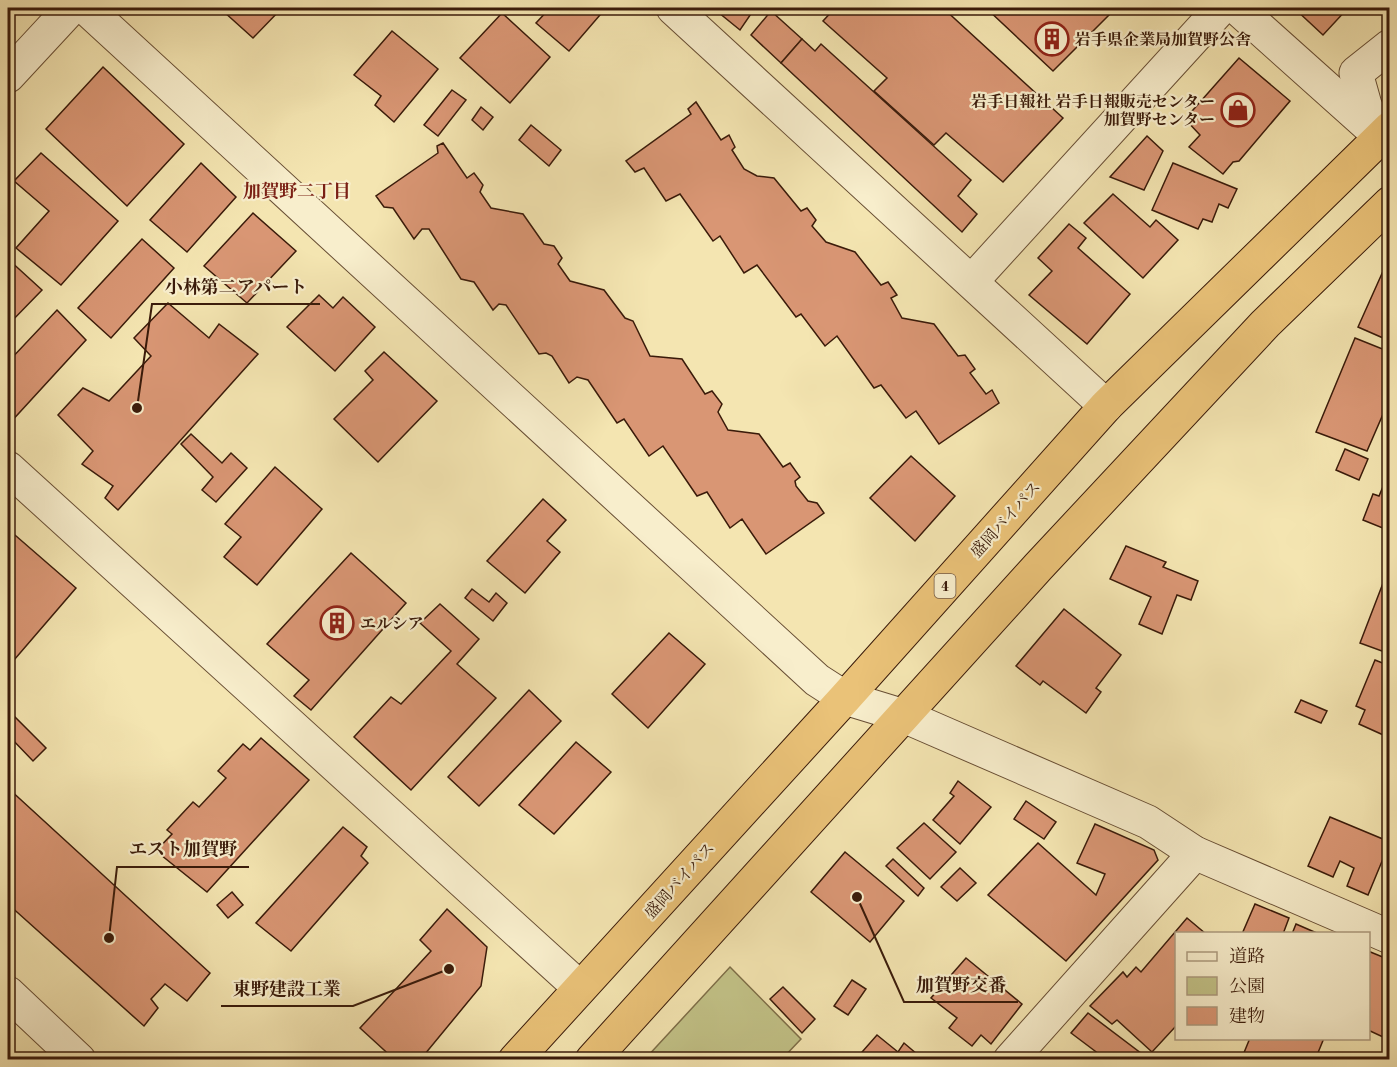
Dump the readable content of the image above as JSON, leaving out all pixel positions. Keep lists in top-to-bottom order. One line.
{"streets":{"highway":["盛岡バイパス","4"]},"districts":["加賀野二丁目"],"places":{"building":["岩手県企業局加賀野公舎","エルシア"],"shop":["岩手日報社 岩手日報販売センター 加賀野センター"],"other":["小林第二アパート","加賀野交番","エスト加賀野","東野建設工業"]},"legend":["道路","公園","建物"]}
